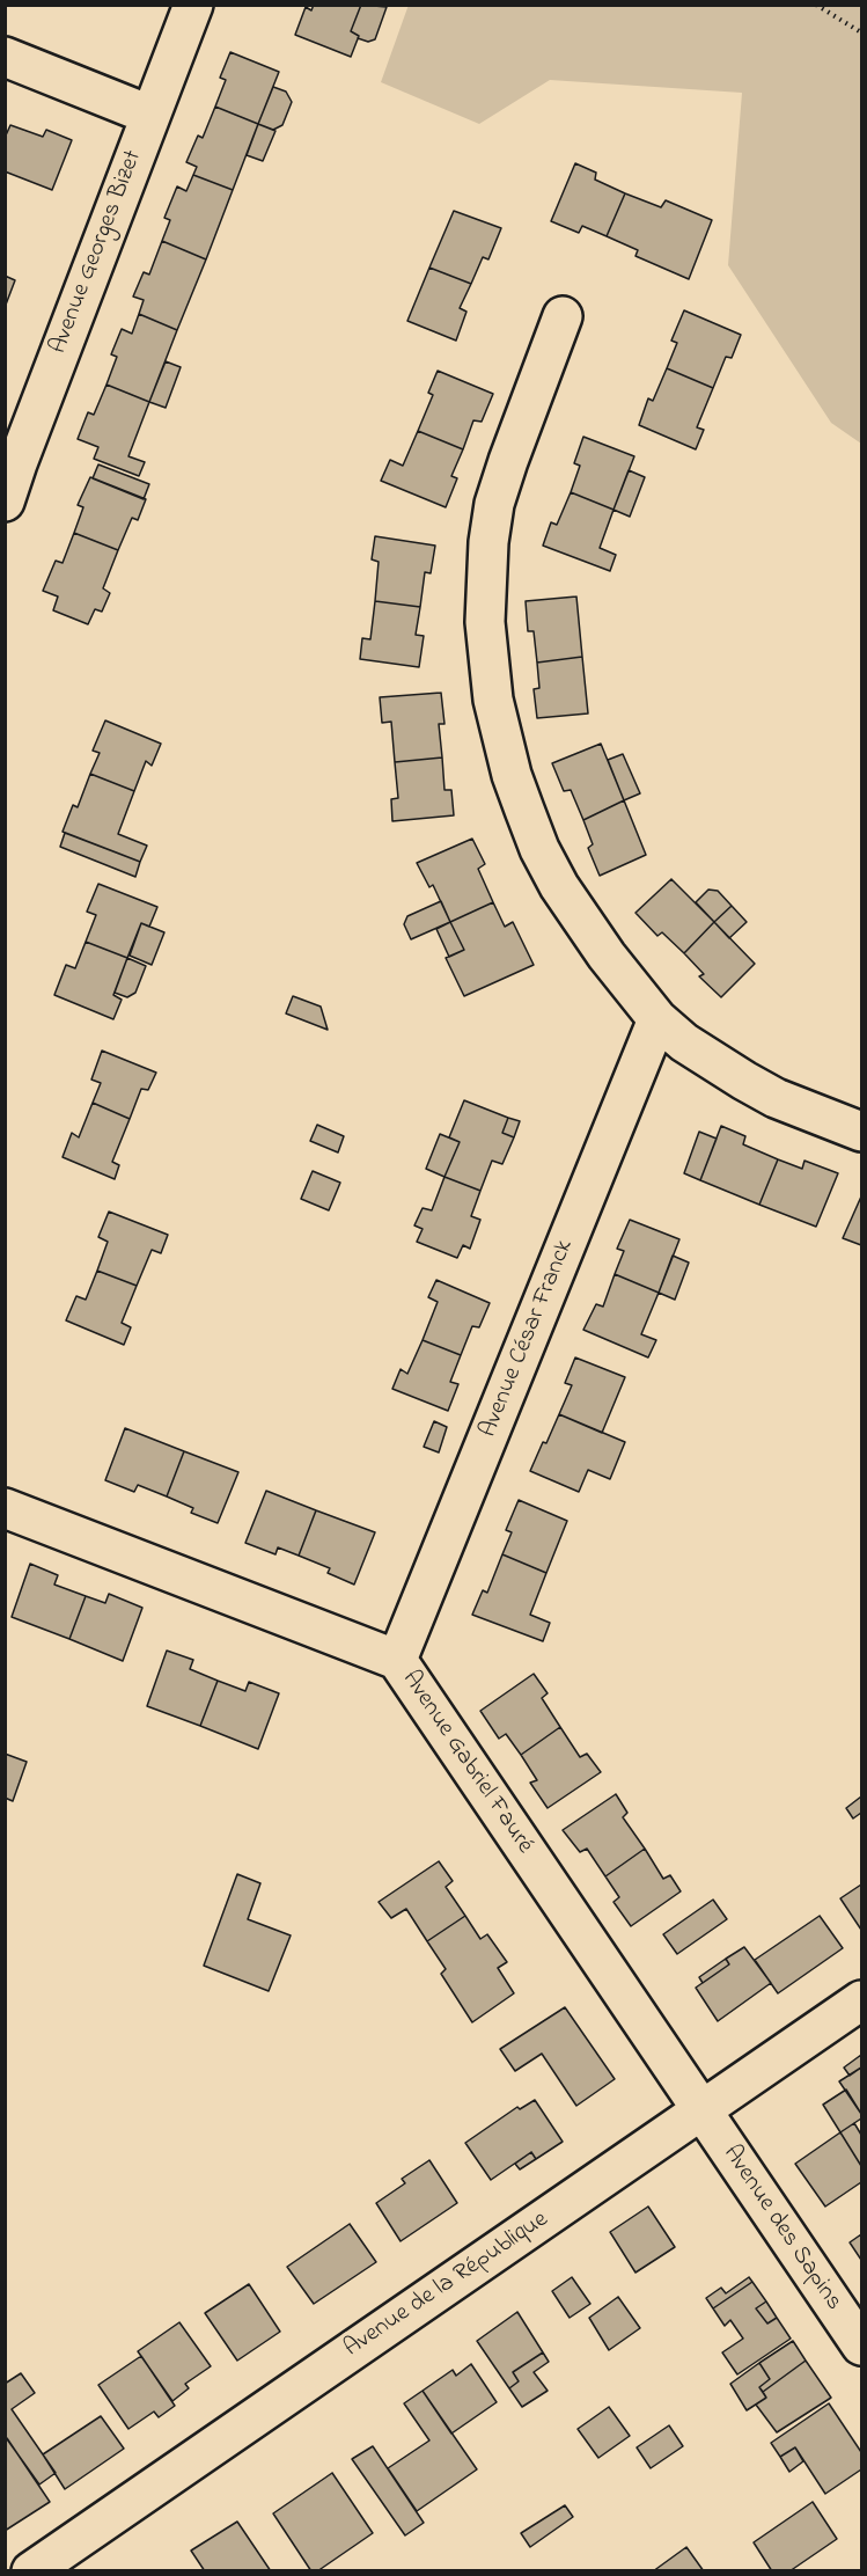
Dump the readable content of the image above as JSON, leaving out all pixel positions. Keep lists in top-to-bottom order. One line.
{"streets":{"street":["Avenue Georges Bizet","Avenue César Franck","Avenue Gabriel Fauré","Avenue des Sapins","Avenue de la République"]},"crossings":[["Avenue César Franck","Avenue Gabriel Fauré"],["Avenue Gabriel Fauré","Avenue des Sapins"],["Avenue Gabriel Fauré","Avenue de la République"],["Avenue des Sapins","Avenue de la République"]]}
